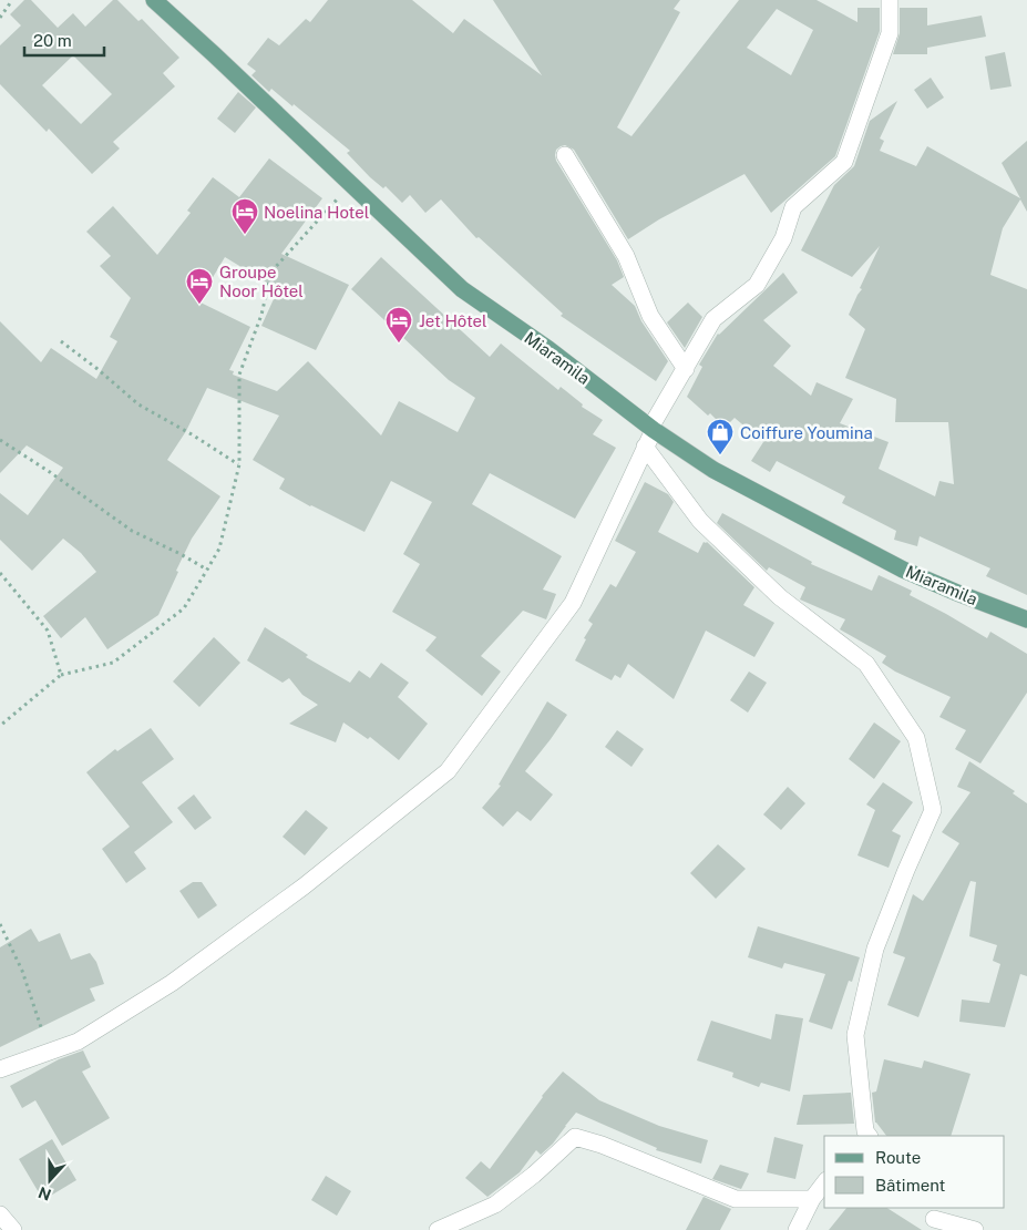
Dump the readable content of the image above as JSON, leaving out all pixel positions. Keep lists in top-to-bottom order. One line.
{"streets":{"main road":["Miaramila"]},"places":{"hotel":["Noelina Hotel","Groupe Noor Hôtel","Jet Hôtel"],"shop":["Coiffure Youmina"]},"legend":["Route","Bâtiment"],"scale_bar":"20 m","north":"bottom"}
